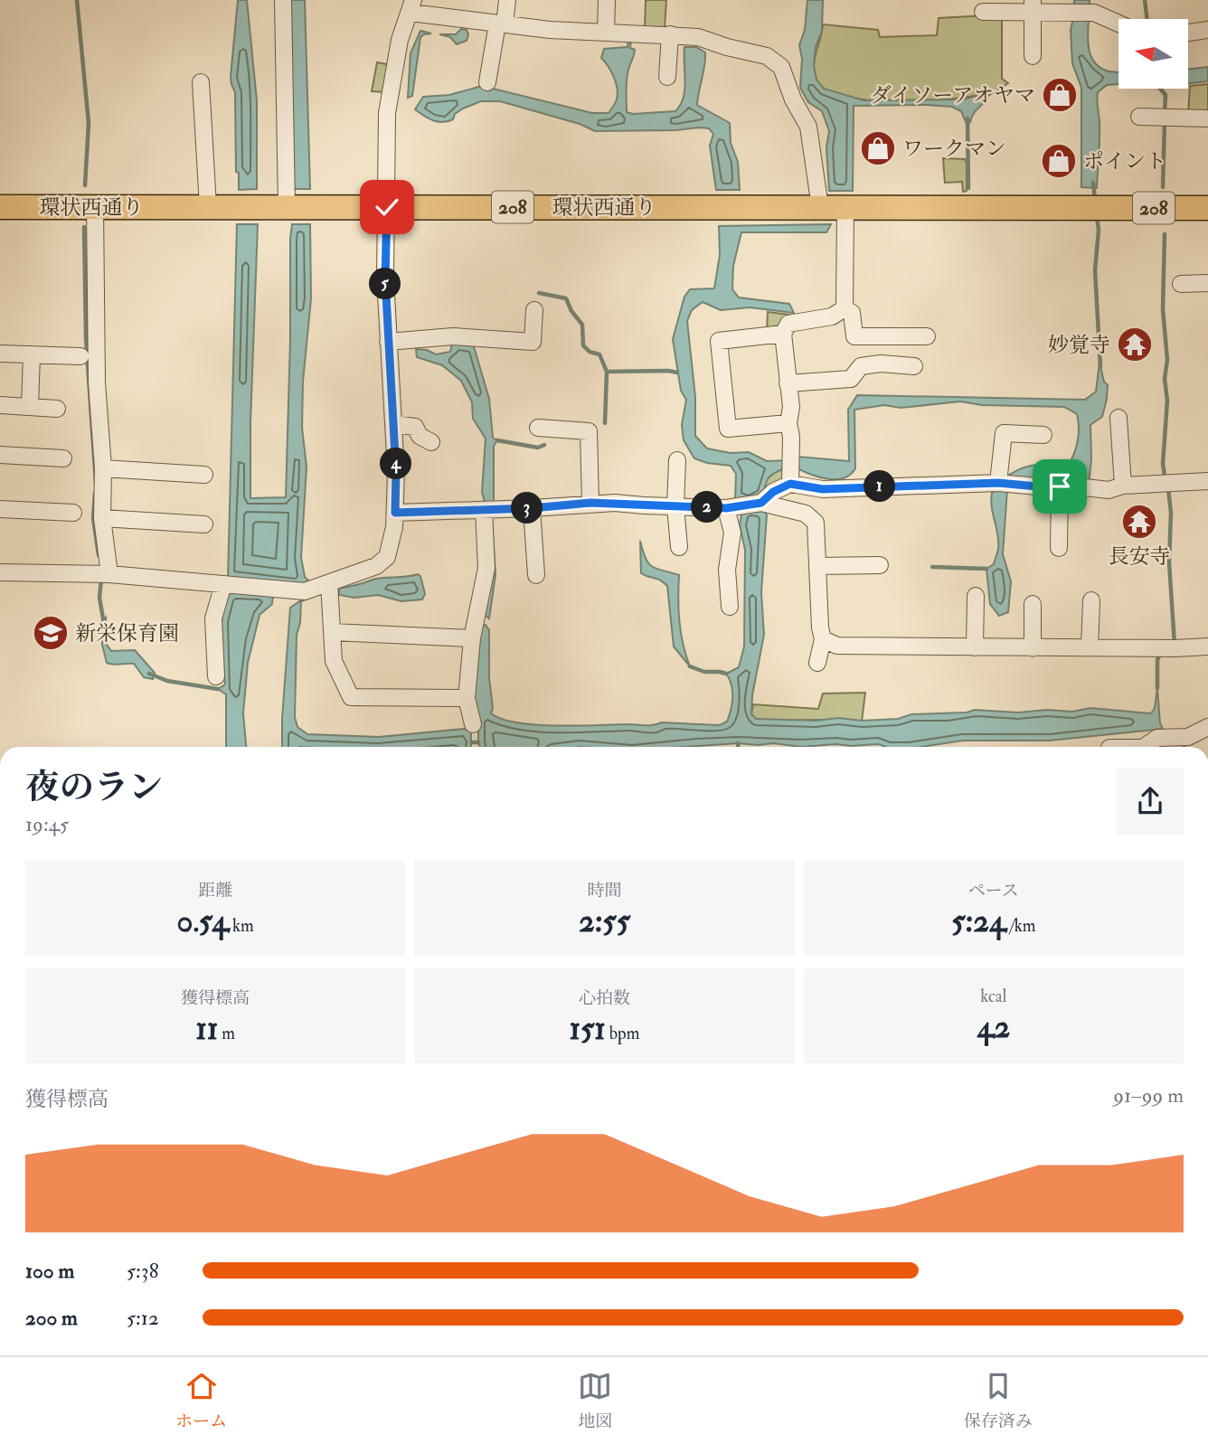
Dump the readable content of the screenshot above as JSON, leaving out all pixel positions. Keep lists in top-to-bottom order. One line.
{"streets":{"highway":["環状西通り","208"]},"places":{"shop":["ダイソーアオヤマ","ワークマン","ポイント"],"temple":["妙覚寺","長安寺"],"school or university":["新栄保育園"]},"north":"left","page":{"pins":["5","4","1","2","3"],"heading":["夜のラン","19:45"],"stats":[["距離","0.54 km"],["時間","2:55"],["ペース","5:24 /km"],["獲得標高","11 m"],["心拍数","151 bpm"],["kcal","42"]],"chart":["獲得標高","91–99 m"],"list":[{"name":"100 m","note":"5:38"},{"name":"200 m","note":"5:12"}],"tabs":["ホーム","地図","保存済み"]}}
